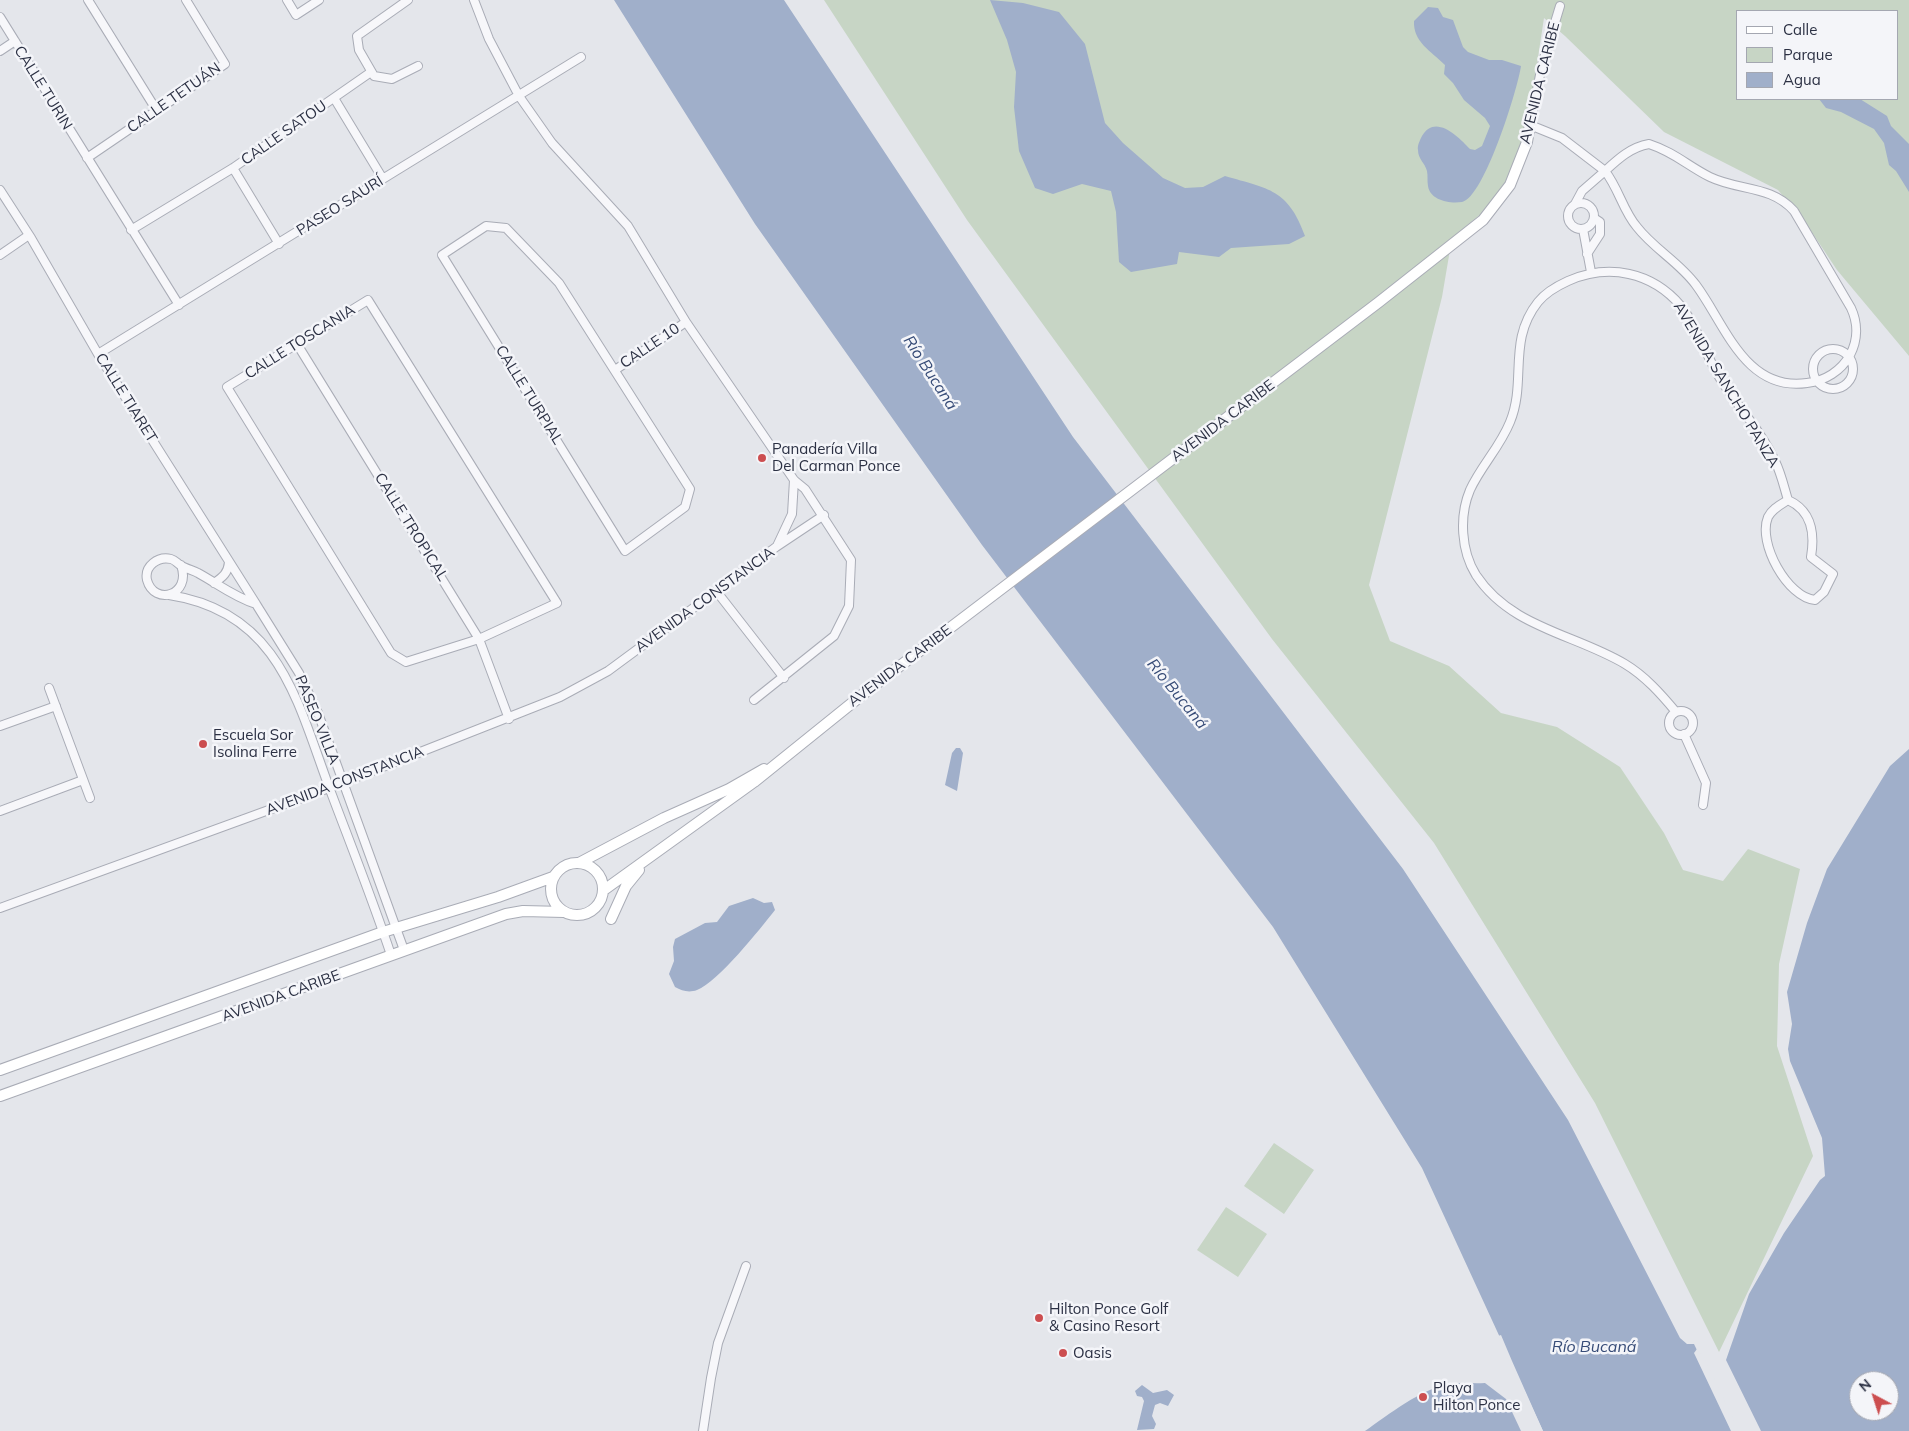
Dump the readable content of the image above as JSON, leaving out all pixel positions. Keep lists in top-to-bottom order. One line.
{"streets":{"street":["AVENIDA CARIBE","CALLE TURIN","CALLE TETUÁN","CALLE SATOU","PASEO SAURÍ","CALLE TOSCANIA","CALLE 10","AVENIDA SANCHO PANZA","CALLE TURPIAL","CALLE TIARET","CALLE TROPICAL","AVENIDA CONSTANCIA","PASEO VILLA"]},"crossings":[["AVENIDA CARIBE","PASEO VILLA"],["CALLE TURIN","CALLE TETUÁN"],["CALLE TURIN","CALLE SATOU"],["CALLE TURIN","PASEO SAURÍ"],["PASEO SAURÍ","CALLE TIARET"],["CALLE TOSCANIA","CALLE TROPICAL"],["CALLE 10","CALLE TURPIAL"],["CALLE TIARET","PASEO VILLA"],["CALLE TROPICAL","AVENIDA CONSTANCIA"],["AVENIDA CONSTANCIA","PASEO VILLA"]],"water":["Río Bucaná"],"places":["Panadería Villa Del Carman Ponce","Escuela Sor Isolina Ferre","Hilton Ponce Golf & Casino Resort","Oasis","Playa Hilton Ponce"],"legend":["Calle","Parque","Agua"],"north":"top left"}
